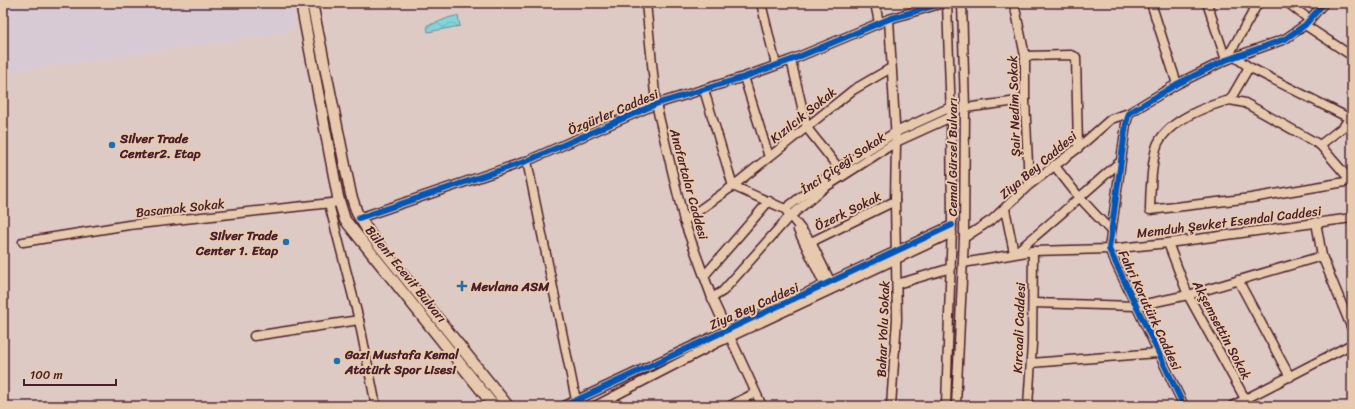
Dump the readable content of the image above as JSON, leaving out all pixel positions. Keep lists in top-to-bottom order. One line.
{"streets":{"main road":["Bülent Ecevit Bulvarı"],"street":["Şair Nedim Sokak","Özgürler Caddesi","Kızılcık Sokak","Cemal Gürsel Bulvarı","İnci Çiçeği Sokak","Ziya Bey Caddesi","Anafartalar Caddesi","Basamak Sokak","Özerk Sokak","Memduh Şevket Esendal Caddesi","Fahri Korutürk Caddesi","Kırcaali Caddesi","Bahar Yolu Sokak","Akşemsettin Sokak"]},"crossings":[["Şair Nedim Sokak","Ziya Bey Caddesi"],["Özgürler Caddesi","Anafartalar Caddesi"],["Özgürler Caddesi","Bahar Yolu Sokak"],["Kızılcık Sokak","Anafartalar Caddesi"],["Kızılcık Sokak","Bahar Yolu Sokak"],["Cemal Gürsel Bulvarı","İnci Çiçeği Sokak"],["Cemal Gürsel Bulvarı","Ziya Bey Caddesi"],["Cemal Gürsel Bulvarı","Memduh Şevket Esendal Caddesi"],["İnci Çiçeği Sokak","Anafartalar Caddesi"],["İnci Çiçeği Sokak","Bahar Yolu Sokak"],["Ziya Bey Caddesi","Anafartalar Caddesi"],["Ziya Bey Caddesi","Fahri Korutürk Caddesi"],["Ziya Bey Caddesi","Bahar Yolu Sokak"],["Basamak Sokak","Bülent Ecevit Bulvarı"],["Özerk Sokak","Bahar Yolu Sokak"],["Memduh Şevket Esendal Caddesi","Fahri Korutürk Caddesi"],["Memduh Şevket Esendal Caddesi","Kırcaali Caddesi"],["Memduh Şevket Esendal Caddesi","Akşemsettin Sokak"]],"places":{"other":["Silver Trade Center2. Etap","Silver Trade Center 1. Etap","Gazi Mustafa Kemal Atatürk Spor Lisesi"],"health":["Mevlana ASM"]},"scale_bar":"100 m"}
